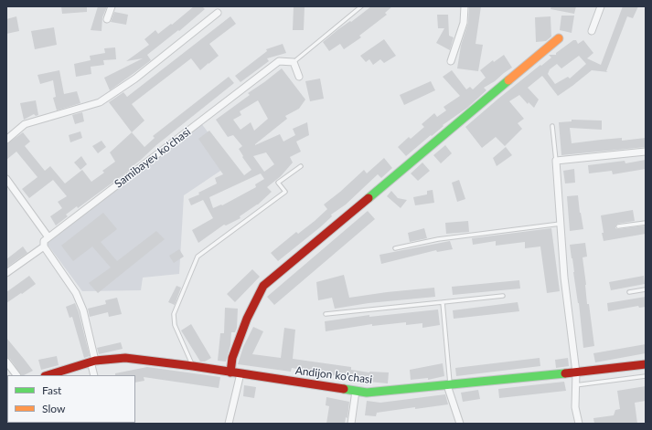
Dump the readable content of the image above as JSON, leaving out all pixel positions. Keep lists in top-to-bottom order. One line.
{"streets":{"street":["Samibayev ko'chasi","Andijon ko'chasi"]},"legend":["Fast","Slow"]}
